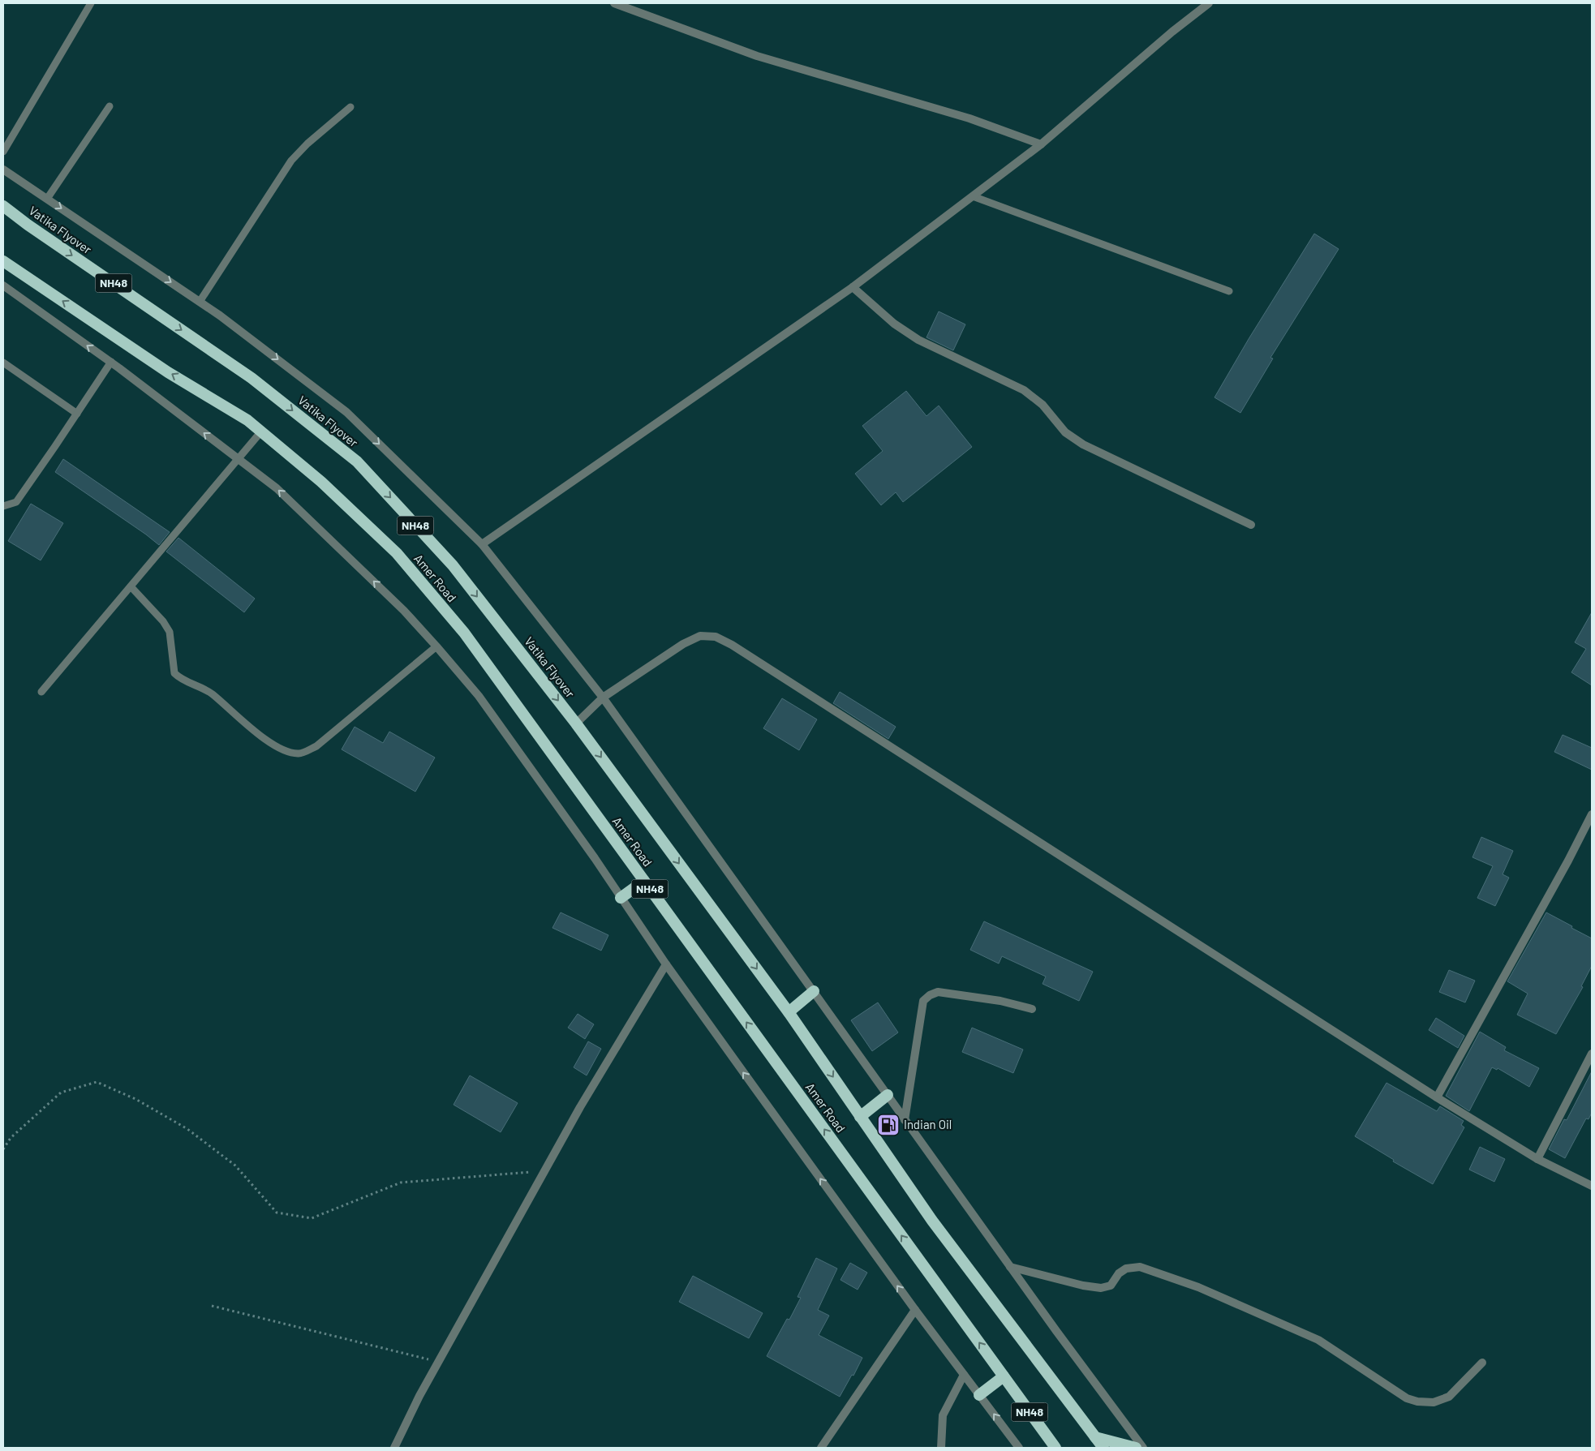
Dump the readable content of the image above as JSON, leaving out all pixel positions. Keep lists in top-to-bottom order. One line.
{"streets":{"highway":["Vatika Flyover","NH48","Amer Road"]},"crossings":[["Vatika Flyover","NH48"],["NH48","Amer Road"]],"places":{"fuel station":["Indian Oil"]}}
